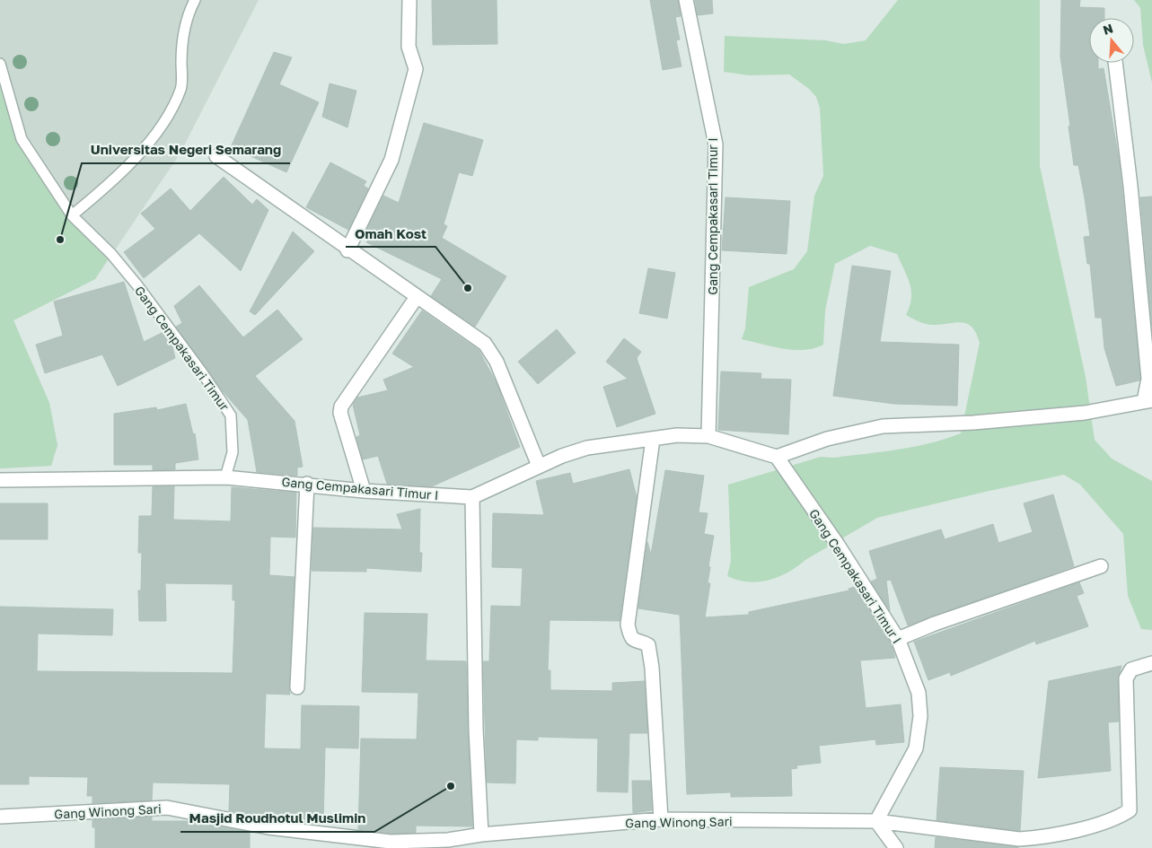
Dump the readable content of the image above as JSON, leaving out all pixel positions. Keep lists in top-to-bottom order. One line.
{"streets":{"street":["Gang Cempakasari Timur I","Gang Winong Sari"],"lane":["Gang Cempakasari Timur"]},"crossings":[["Gang Cempakasari Timur I","Gang Cempakasari Timur"],["Gang Cempakasari Timur I","Gang Winong Sari"]],"places":["Universitas Negeri Semarang","Omah Kost","Masjid Roudhotul Muslimin"],"north":"top"}
